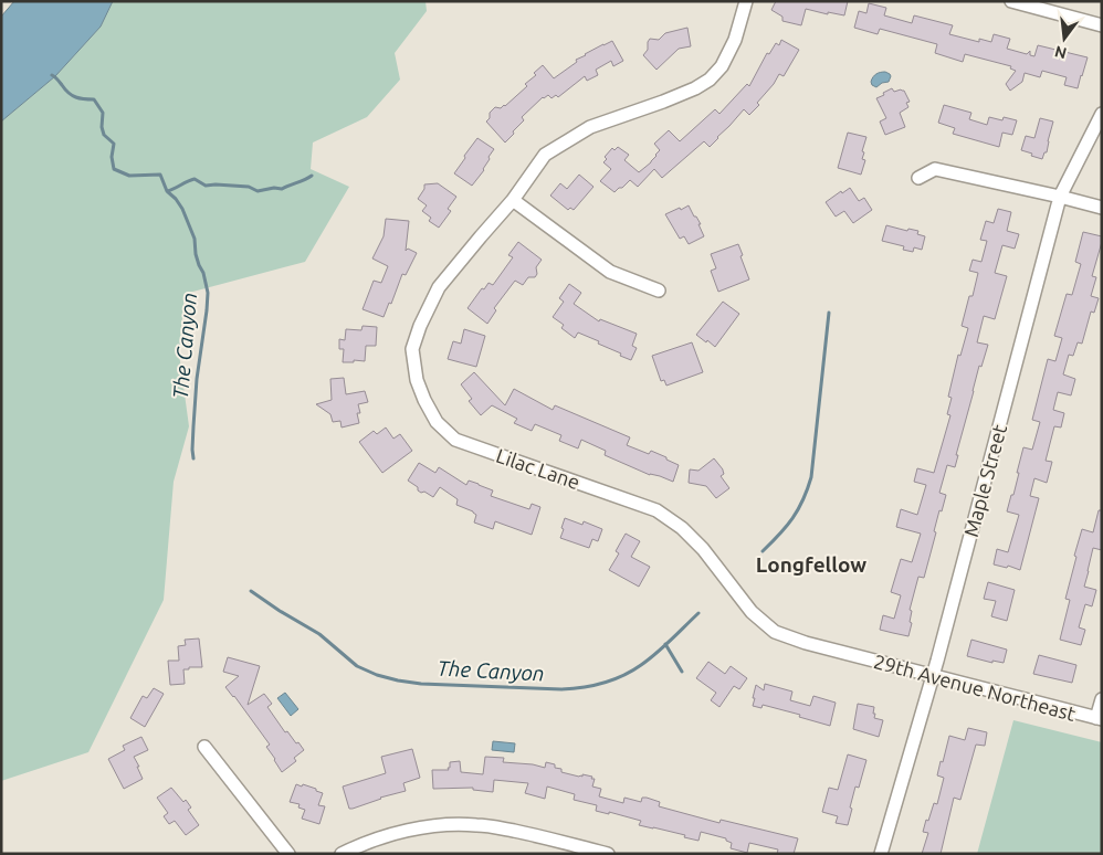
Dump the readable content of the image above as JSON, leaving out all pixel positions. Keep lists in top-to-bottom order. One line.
{"streets":{"street":["Lilac Lane","Maple Street","29th Avenue Northeast"]},"crossings":[["Lilac Lane","29th Avenue Northeast"],["Maple Street","29th Avenue Northeast"]],"districts":["Longfellow"],"water":["The Canyon"],"north":"bottom"}
